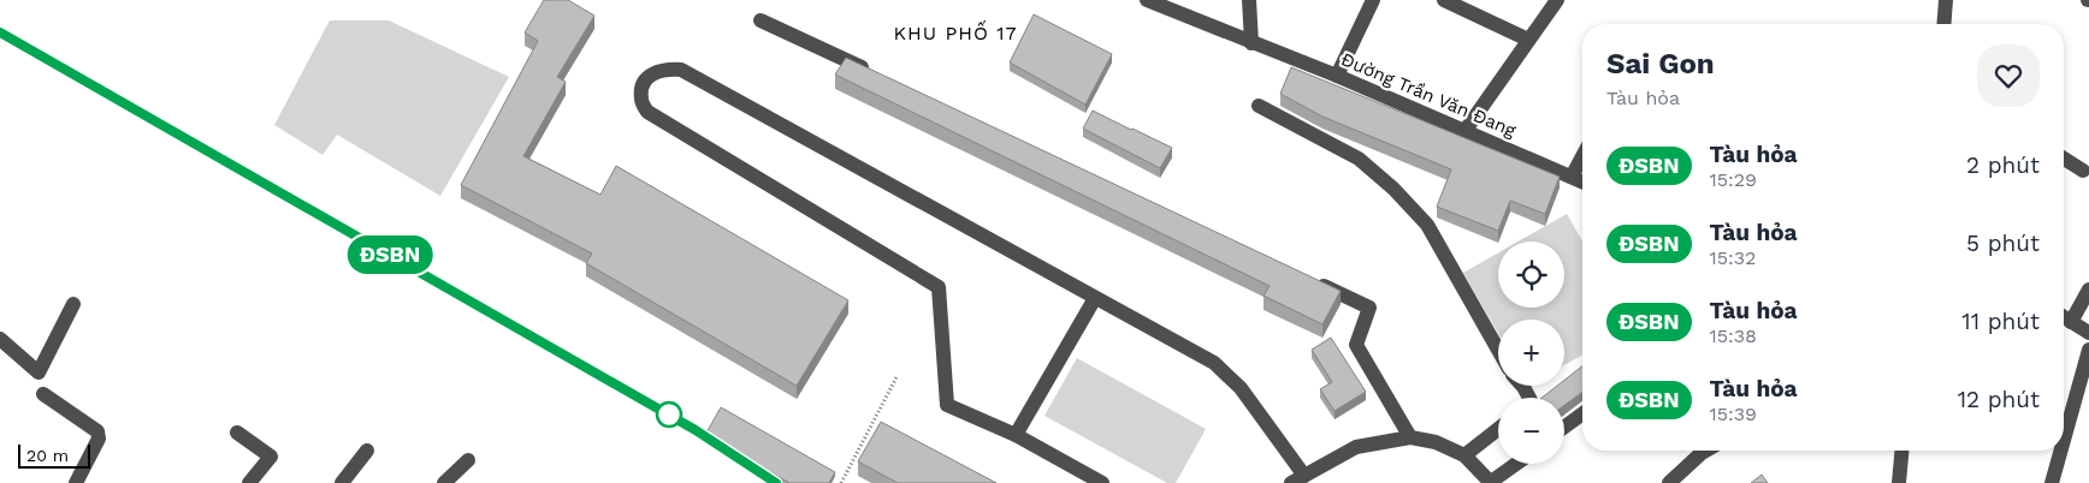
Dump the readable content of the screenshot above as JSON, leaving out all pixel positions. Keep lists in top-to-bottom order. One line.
{"streets":{"street":["Đường Trần Văn Đang"]},"districts":["KHU PHỐ 17"],"scale_bar":"20 m","page":{"on_map":"ĐSBN","heading":["Sai Gon","Tàu hỏa"],"list":[{"mark":"ĐSBN","name":"Tàu hỏa","note":"15:29","value":"2 phút"},{"mark":"ĐSBN","name":"Tàu hỏa","note":"15:32","value":"5 phút"},{"mark":"ĐSBN","name":"Tàu hỏa","note":"15:38","value":"11 phút"},{"mark":"ĐSBN","name":"Tàu hỏa","note":"15:39","value":"12 phút"}],"map_buttons":["+","−"],"scale":"20 m"}}
